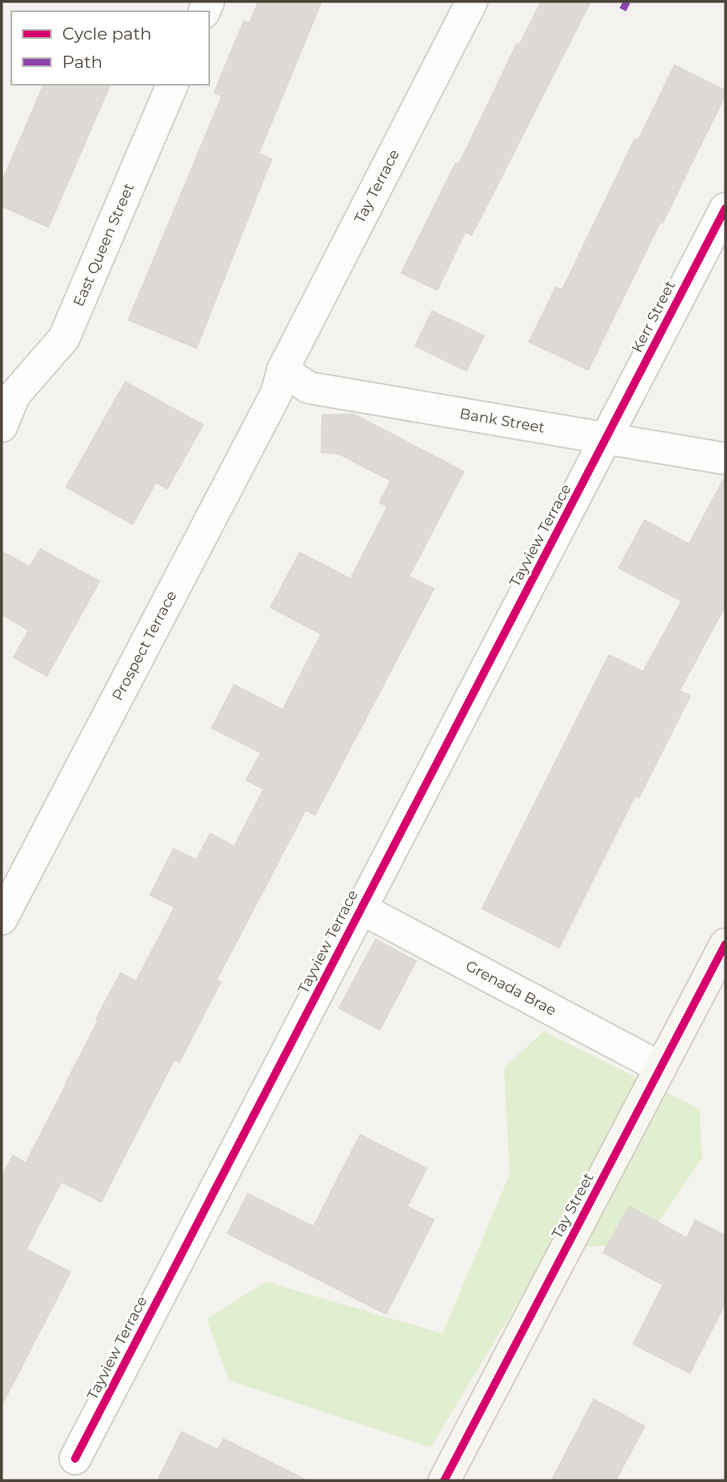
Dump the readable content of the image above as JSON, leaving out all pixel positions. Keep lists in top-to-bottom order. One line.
{"streets":{"main road":["Tay Street"],"street":["Tay Terrace","East Queen Street","Kerr Street","Bank Street","Tayview Terrace","Prospect Terrace","Grenada Brae"]},"crossings":[["Tay Terrace","Bank Street"],["Tay Terrace","Prospect Terrace"],["Kerr Street","Bank Street"],["Kerr Street","Tayview Terrace"],["Bank Street","Tayview Terrace"],["Bank Street","Prospect Terrace"],["Tayview Terrace","Grenada Brae"],["Grenada Brae","Tay Street"]],"legend":["Cycle path","Path"]}
